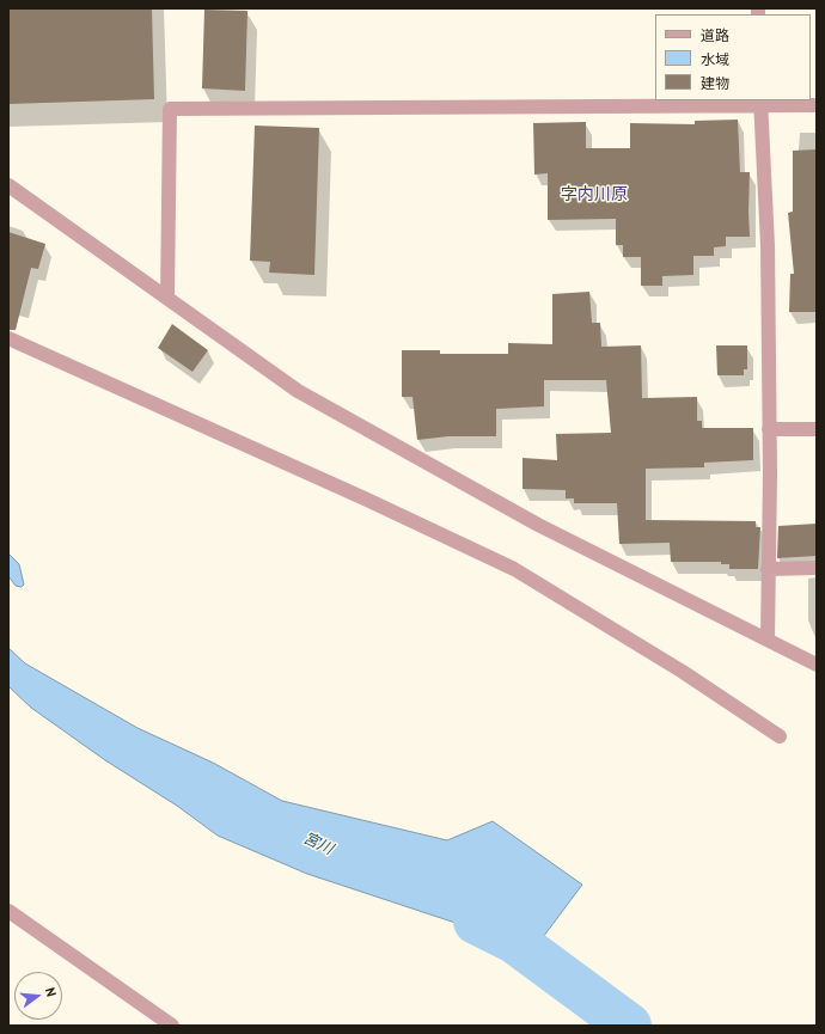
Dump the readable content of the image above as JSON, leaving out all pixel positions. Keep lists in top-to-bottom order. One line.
{"districts":["字内川原"],"water":["宮川"],"legend":["道路","水域","建物"],"north":"right"}
